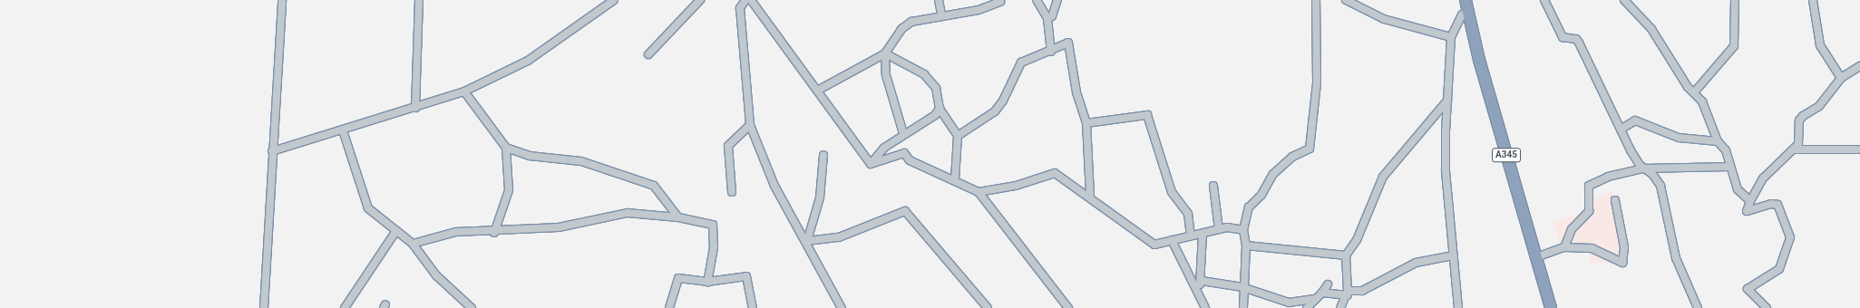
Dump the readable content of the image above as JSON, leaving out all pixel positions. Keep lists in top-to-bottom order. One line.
{"streets":{"highway":["A345"]}}
